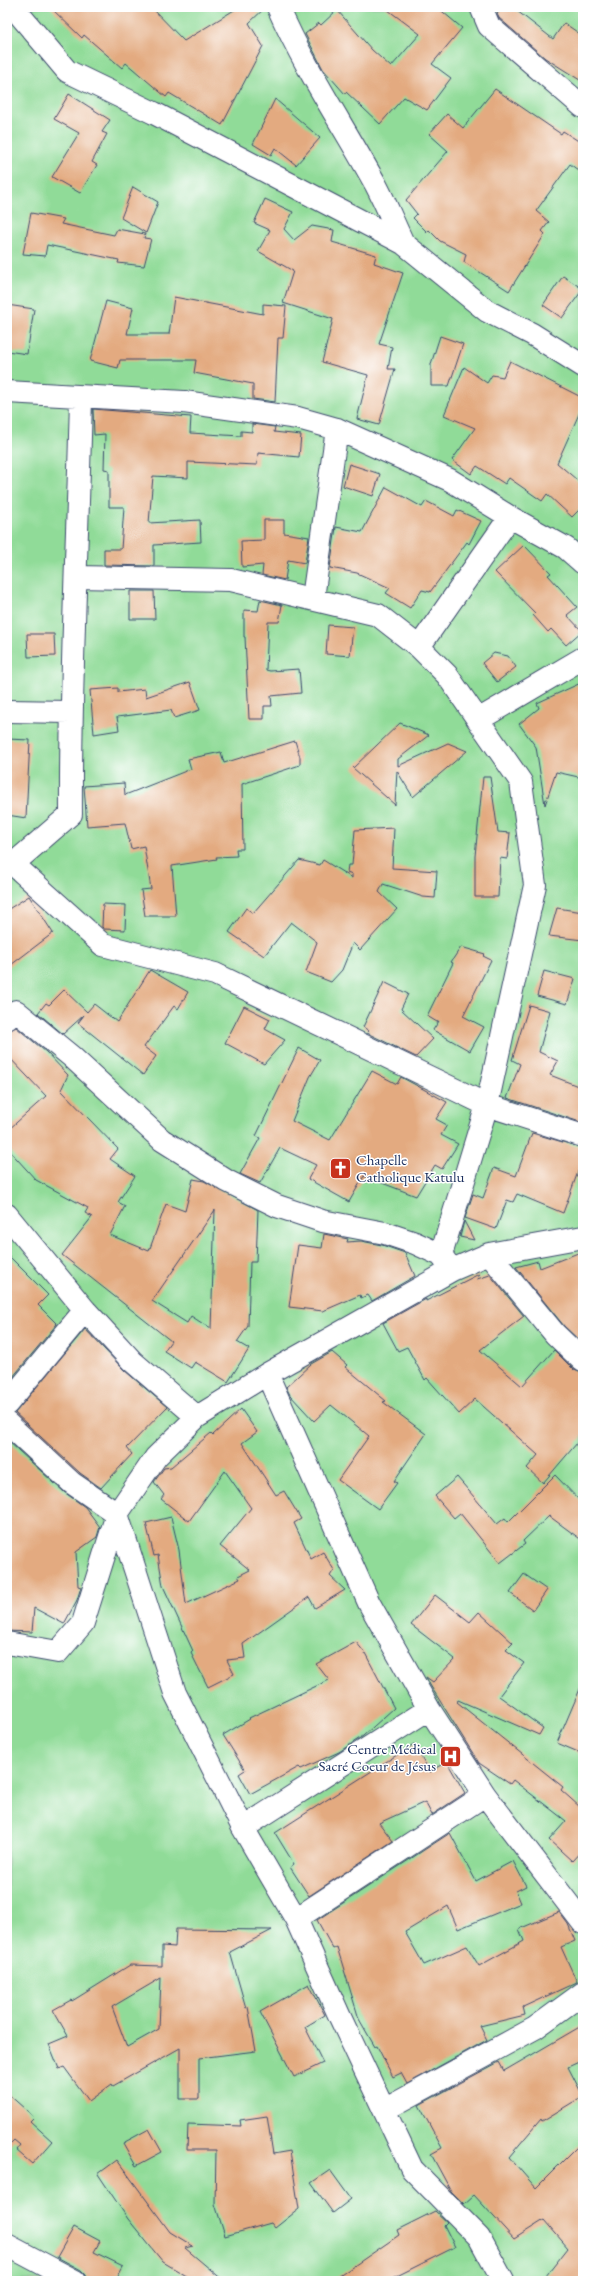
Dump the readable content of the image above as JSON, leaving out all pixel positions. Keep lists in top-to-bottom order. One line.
{"places":{"church":["Chapelle Catholique Katulu"],"hospital":["Centre Médical Sacré Coeur de Jésus"]}}
